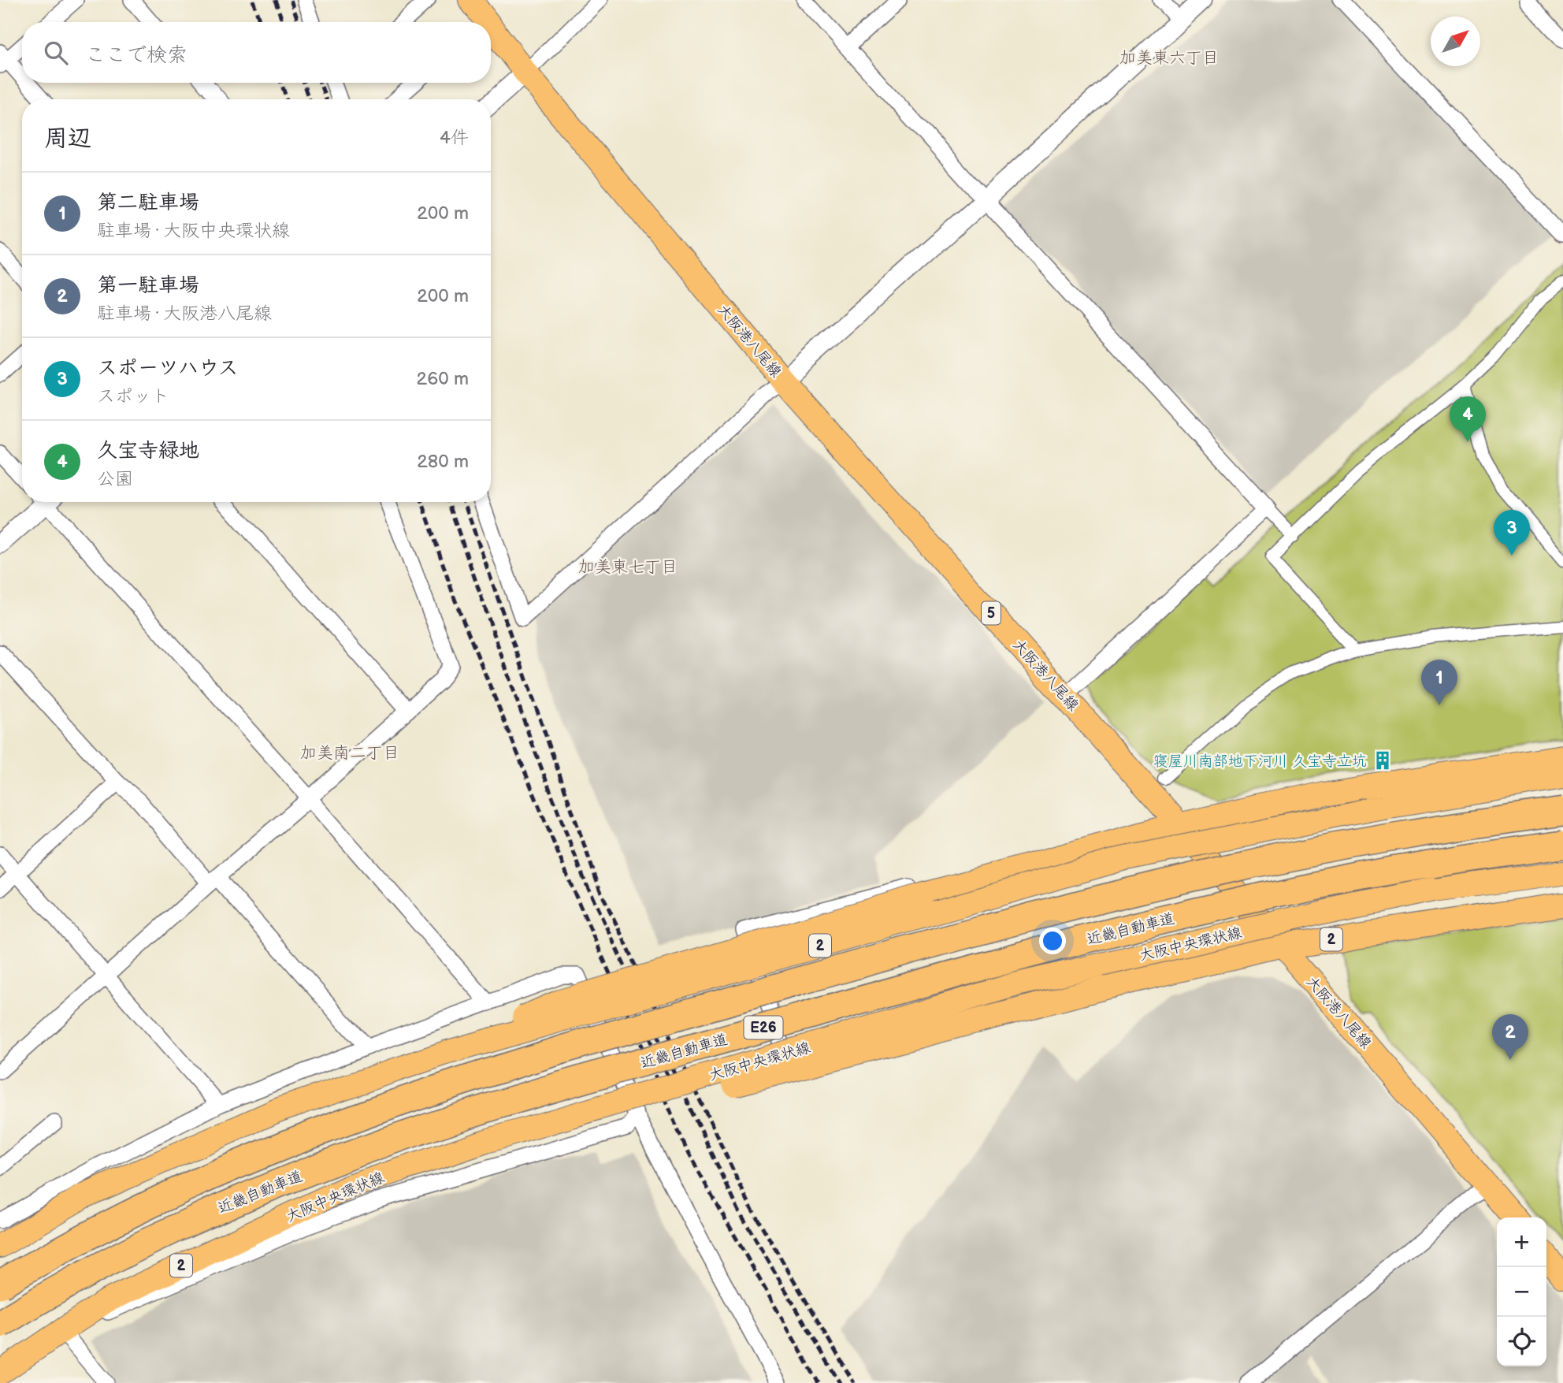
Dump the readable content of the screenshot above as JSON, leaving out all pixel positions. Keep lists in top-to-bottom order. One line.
{"streets":{"highway":["近畿自動車道","E26"],"main road":["大阪港八尾線","5","2","大阪中央環状線"]},"crossings":[["大阪港八尾線","2"],["2","大阪中央環状線"]],"districts":["加美東六丁目","加美東七丁目","加美南二丁目"],"places":{"building":["寝屋川南部地下河川 久宝寺立坑"]},"north":"top right","page":{"search":"ここで検索","heading":["周辺","4件"],"list":[{"mark":"1","name":"第二駐車場","note":"駐車場 · 大阪中央環状線","value":"200 m"},{"mark":"2","name":"第一駐車場","note":"駐車場 · 大阪港八尾線","value":"200 m"},{"mark":"3","name":"スポーツハウス","note":"スポット","value":"260 m"},{"mark":"4","name":"久宝寺緑地","note":"公園","value":"280 m"}],"pins":["4","3","1","2"],"map_buttons":["+","−"]}}
